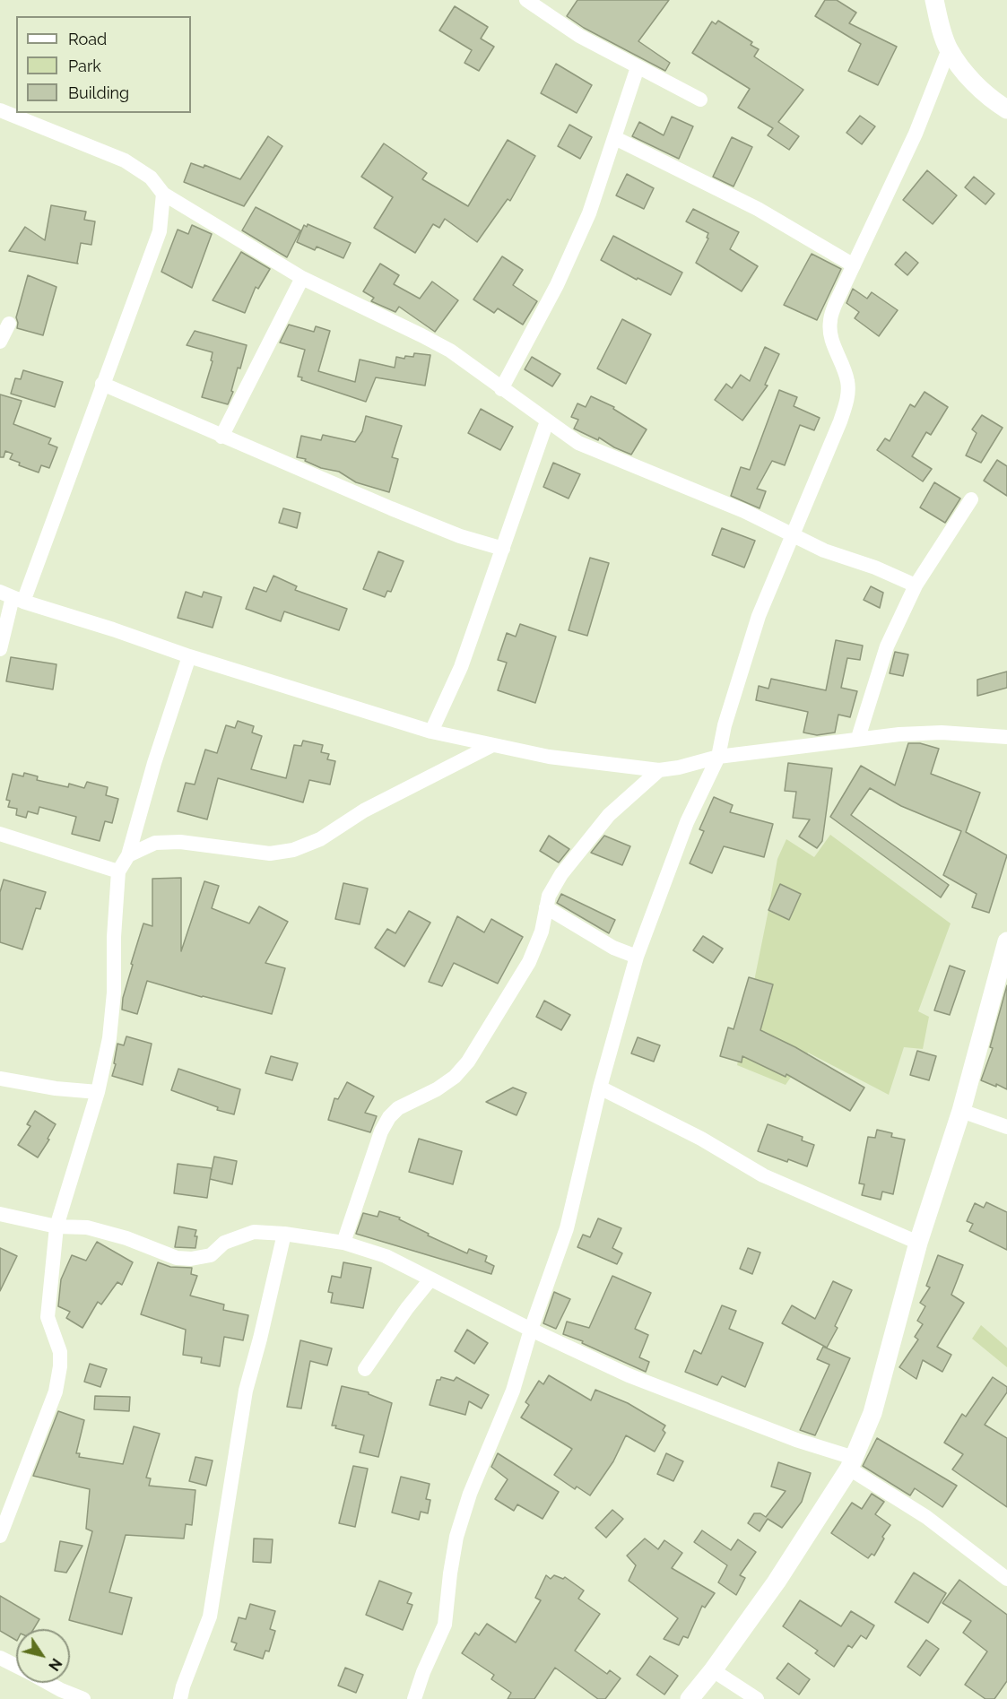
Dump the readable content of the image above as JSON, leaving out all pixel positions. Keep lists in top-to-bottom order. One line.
{"legend":["Road","Park","Building"],"north":"bottom right"}
